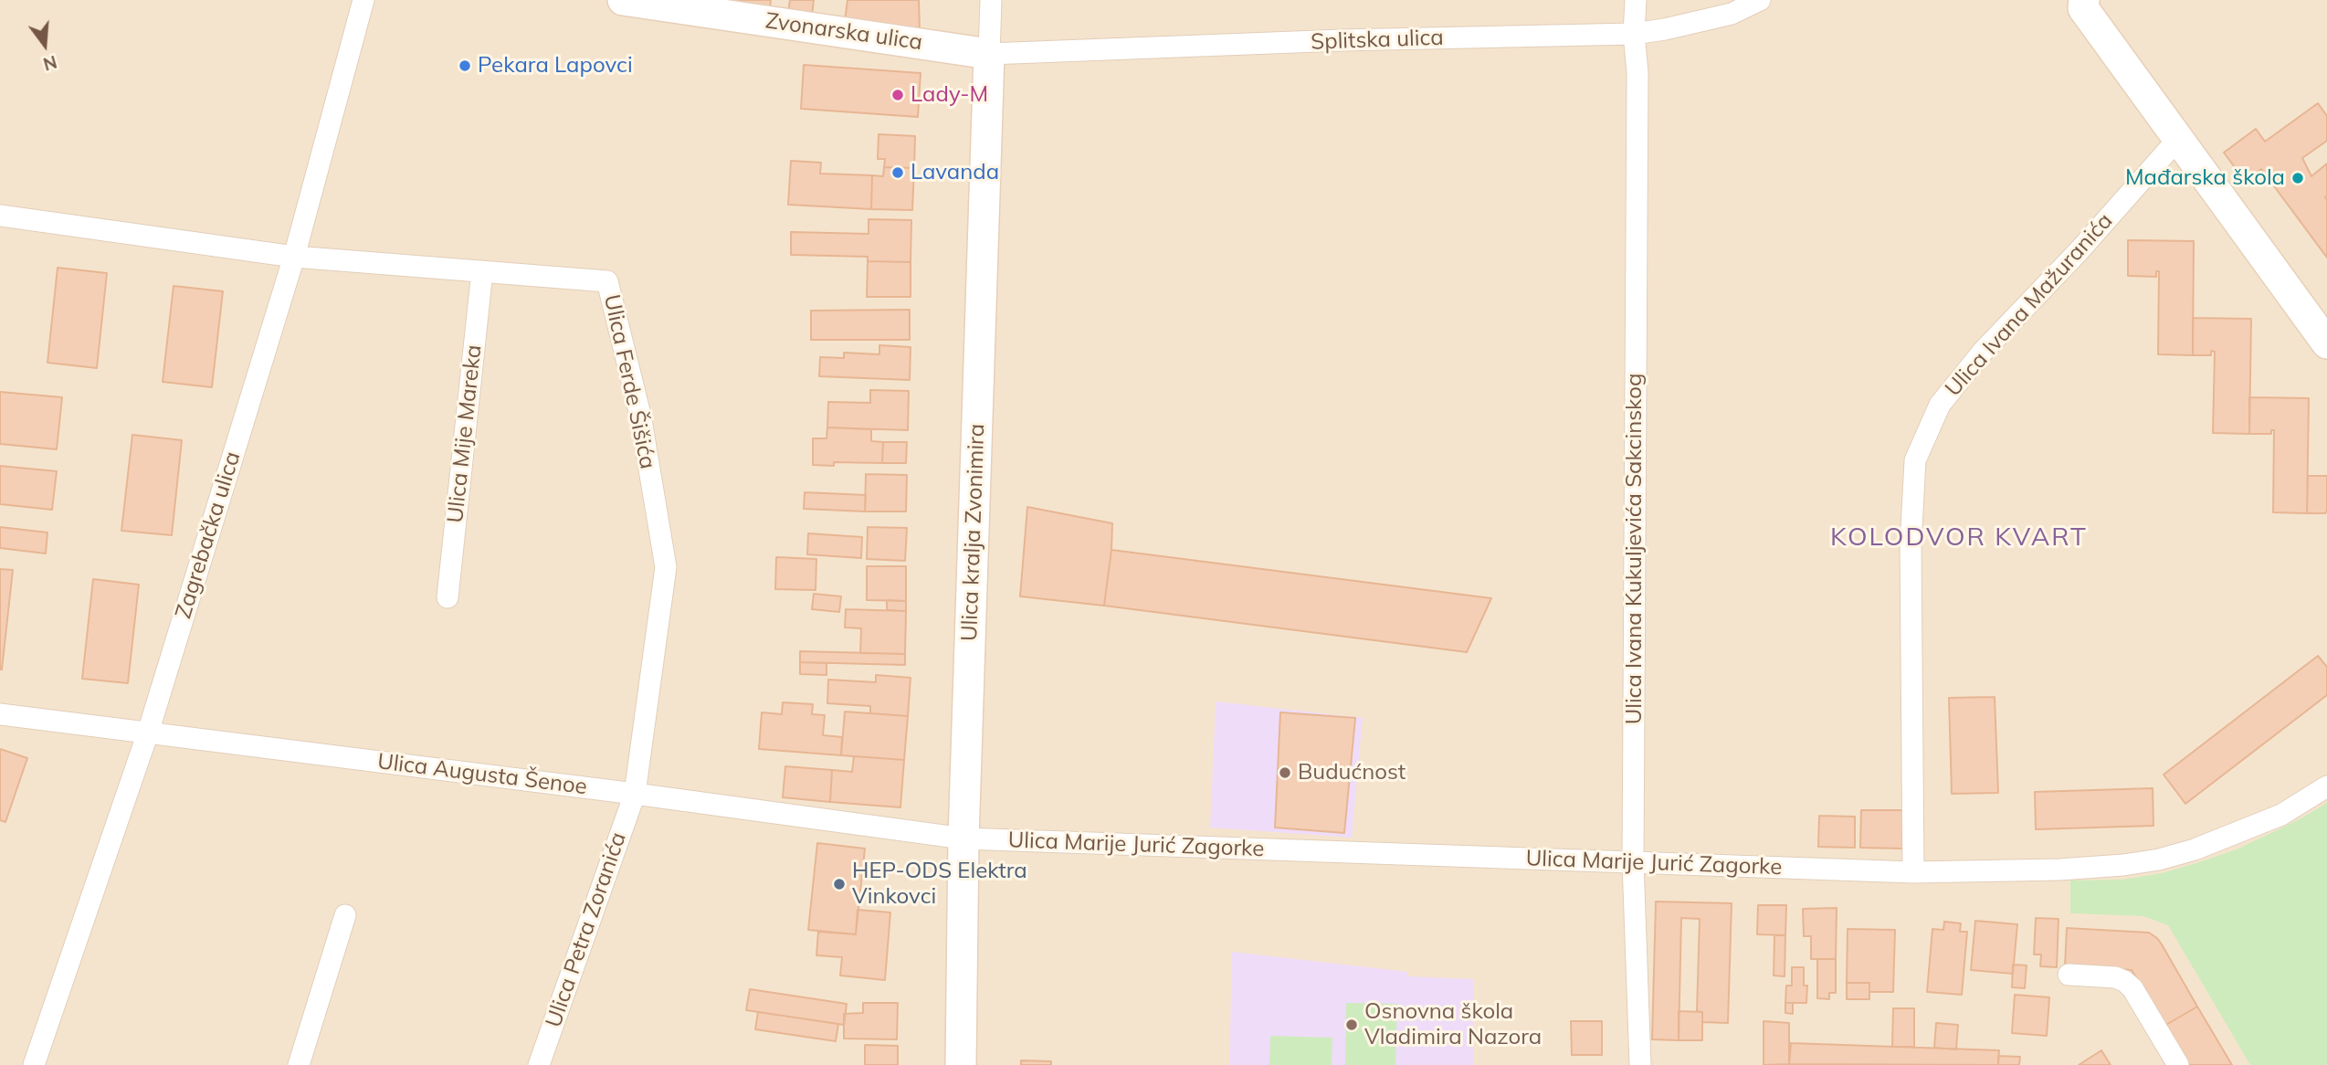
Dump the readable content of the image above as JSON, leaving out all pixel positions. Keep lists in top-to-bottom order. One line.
{"streets":{"main road":["Zvonarska ulica","Ulica kralja Zvonimira"],"street":["Splitska ulica","Ulica Ivana Mažuranića","Ulica Ferde Šišića","Ulica Mije Mareka","Zagrebačka ulica","Ulica Ivana Kukuljevića Sakcinskog","Ulica Augusta Šenoe","Ulica Marije Jurić Zagorke","Ulica Petra Zoranića"]},"crossings":[["Zvonarska ulica","Splitska ulica"],["Zvonarska ulica","Ulica kralja Zvonimira"],["Splitska ulica","Ulica kralja Zvonimira"],["Splitska ulica","Ulica Ivana Kukuljevića Sakcinskog"],["Ulica Ivana Mažuranića","Ulica Marije Jurić Zagorke"],["Ulica Ferde Šišića","Ulica Mije Mareka"],["Ulica Ferde Šišića","Zagrebačka ulica"],["Ulica Ferde Šišića","Ulica Augusta Šenoe"],["Ulica Ferde Šišića","Ulica Petra Zoranića"],["Ulica kralja Zvonimira","Ulica Augusta Šenoe"],["Ulica kralja Zvonimira","Ulica Marije Jurić Zagorke"],["Zagrebačka ulica","Ulica Augusta Šenoe"],["Ulica Ivana Kukuljevića Sakcinskog","Ulica Marije Jurić Zagorke"],["Ulica Augusta Šenoe","Ulica Marije Jurić Zagorke"],["Ulica Augusta Šenoe","Ulica Petra Zoranića"]],"districts":["KOLODVOR KVART"],"places":["Pekara Lapovci","Lady-M","Lavanda","Mađarska škola","Budućnost","HEP-ODS Elektra Vinkovci","Osnovna škola Vladimira Nazora"],"north":"bottom"}
